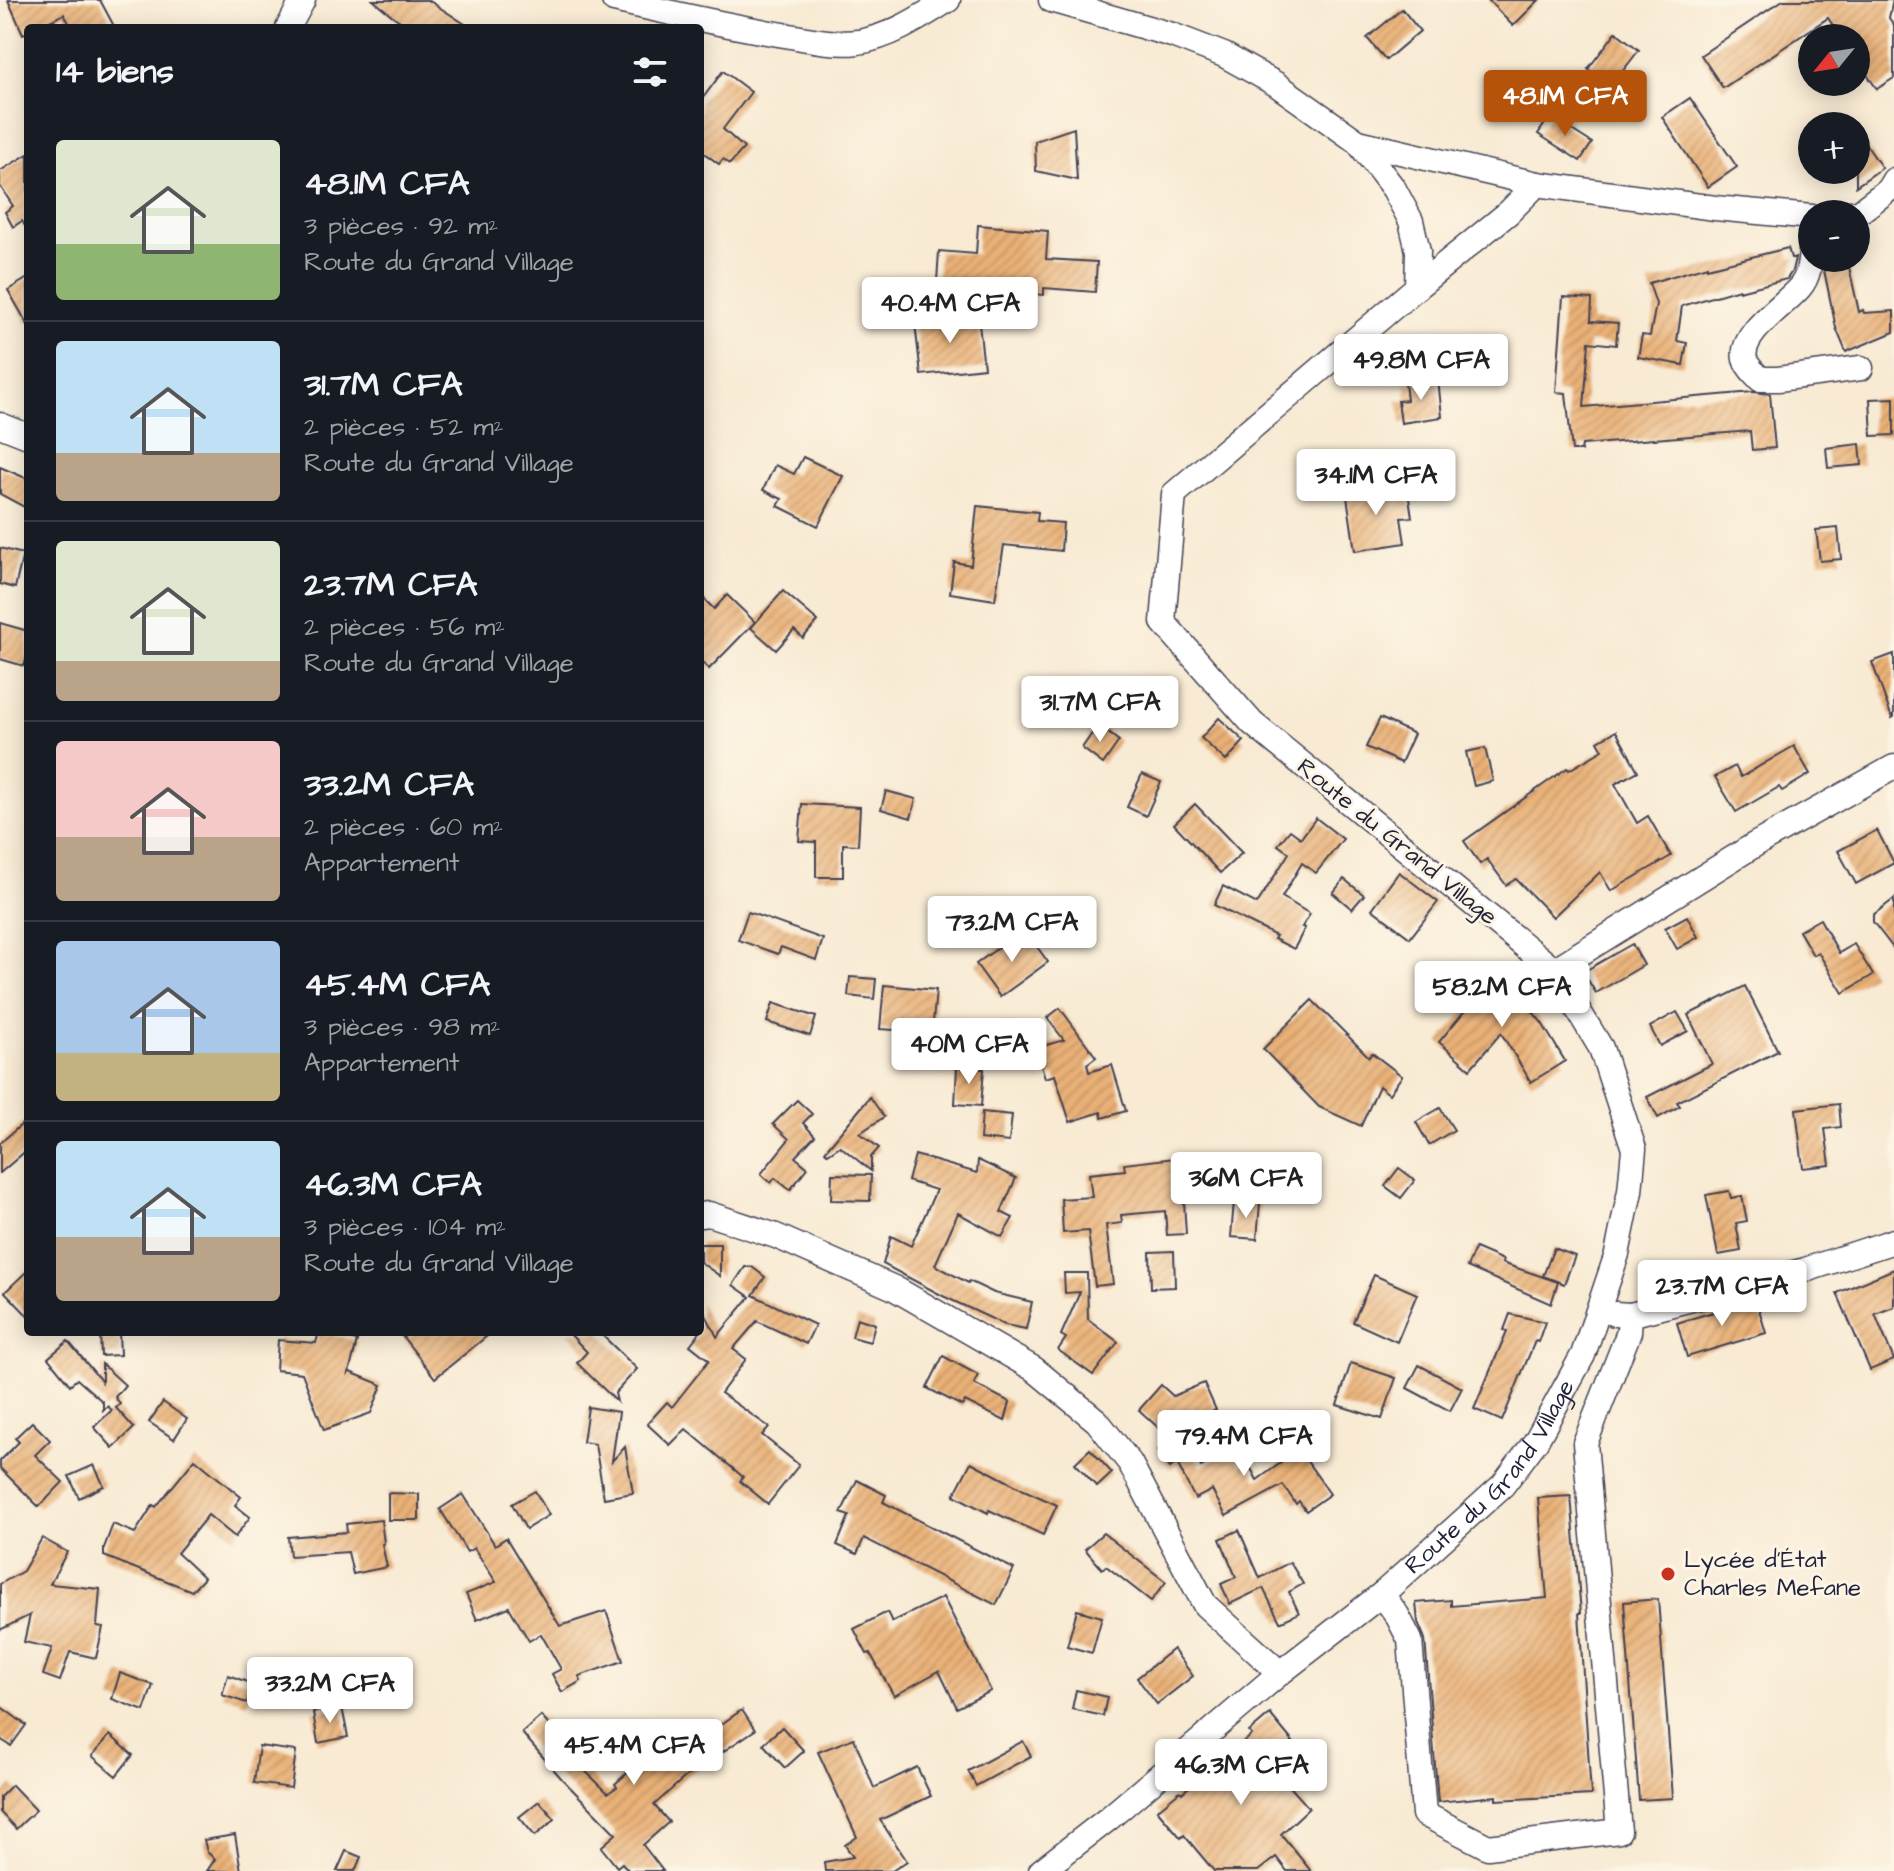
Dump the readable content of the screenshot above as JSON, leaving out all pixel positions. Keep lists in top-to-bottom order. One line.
{"streets":{"street":["Route du Grand Village"]},"places":["Lycée d'État Charles Mefane"],"north":"bottom left","page":{"map_buttons":["+","−"],"heading":"14 biens","price":["48.1M CFA","40.4M CFA","49.8M CFA","34.1M CFA","31.7M CFA","73.2M CFA","58.2M CFA","40M CFA","36M CFA","23.7M CFA","79.4M CFA","33.2M CFA","45.4M CFA","46.3M CFA"],"list":[{"name":"48.1M CFA","note":"3 pièces · 92 m² · Route du Grand Village"},{"name":"31.7M CFA","note":"2 pièces · 52 m² · Route du Grand Village"},{"name":"23.7M CFA","note":"2 pièces · 56 m² · Route du Grand Village"},{"name":"33.2M CFA","note":"2 pièces · 60 m² · Appartement"},{"name":"45.4M CFA","note":"3 pièces · 98 m² · Appartement"},{"name":"46.3M CFA","note":"3 pièces · 104 m² · Route du Grand Village"}]}}
